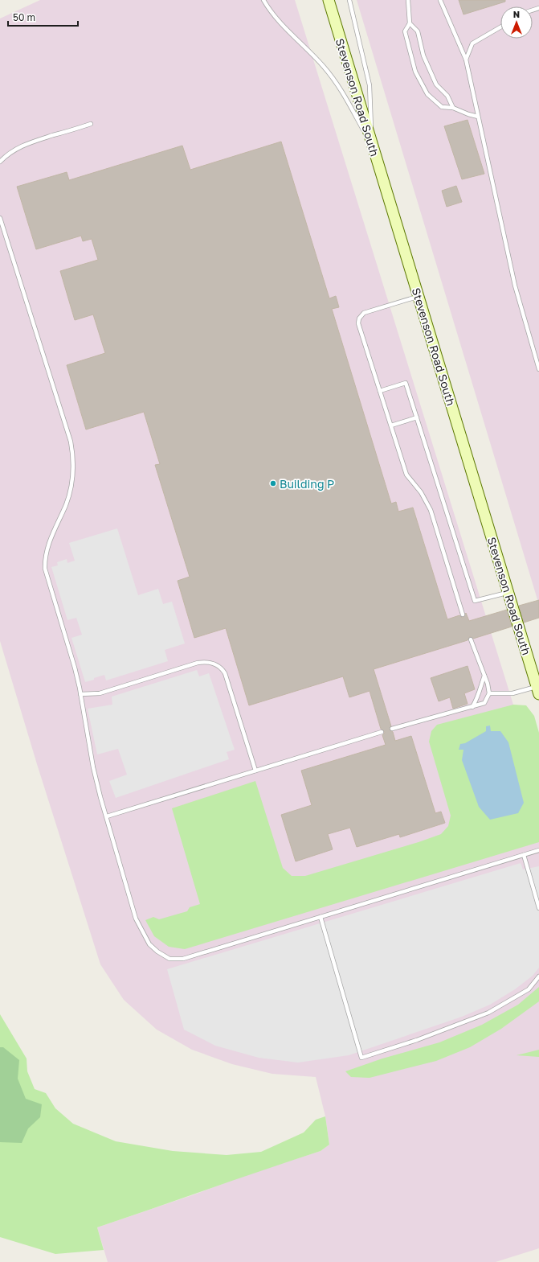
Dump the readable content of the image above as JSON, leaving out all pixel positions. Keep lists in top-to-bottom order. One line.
{"streets":{"main road":["Stevenson Road South"]},"places":["Building P"],"scale_bar":"50 m","north":"top"}
